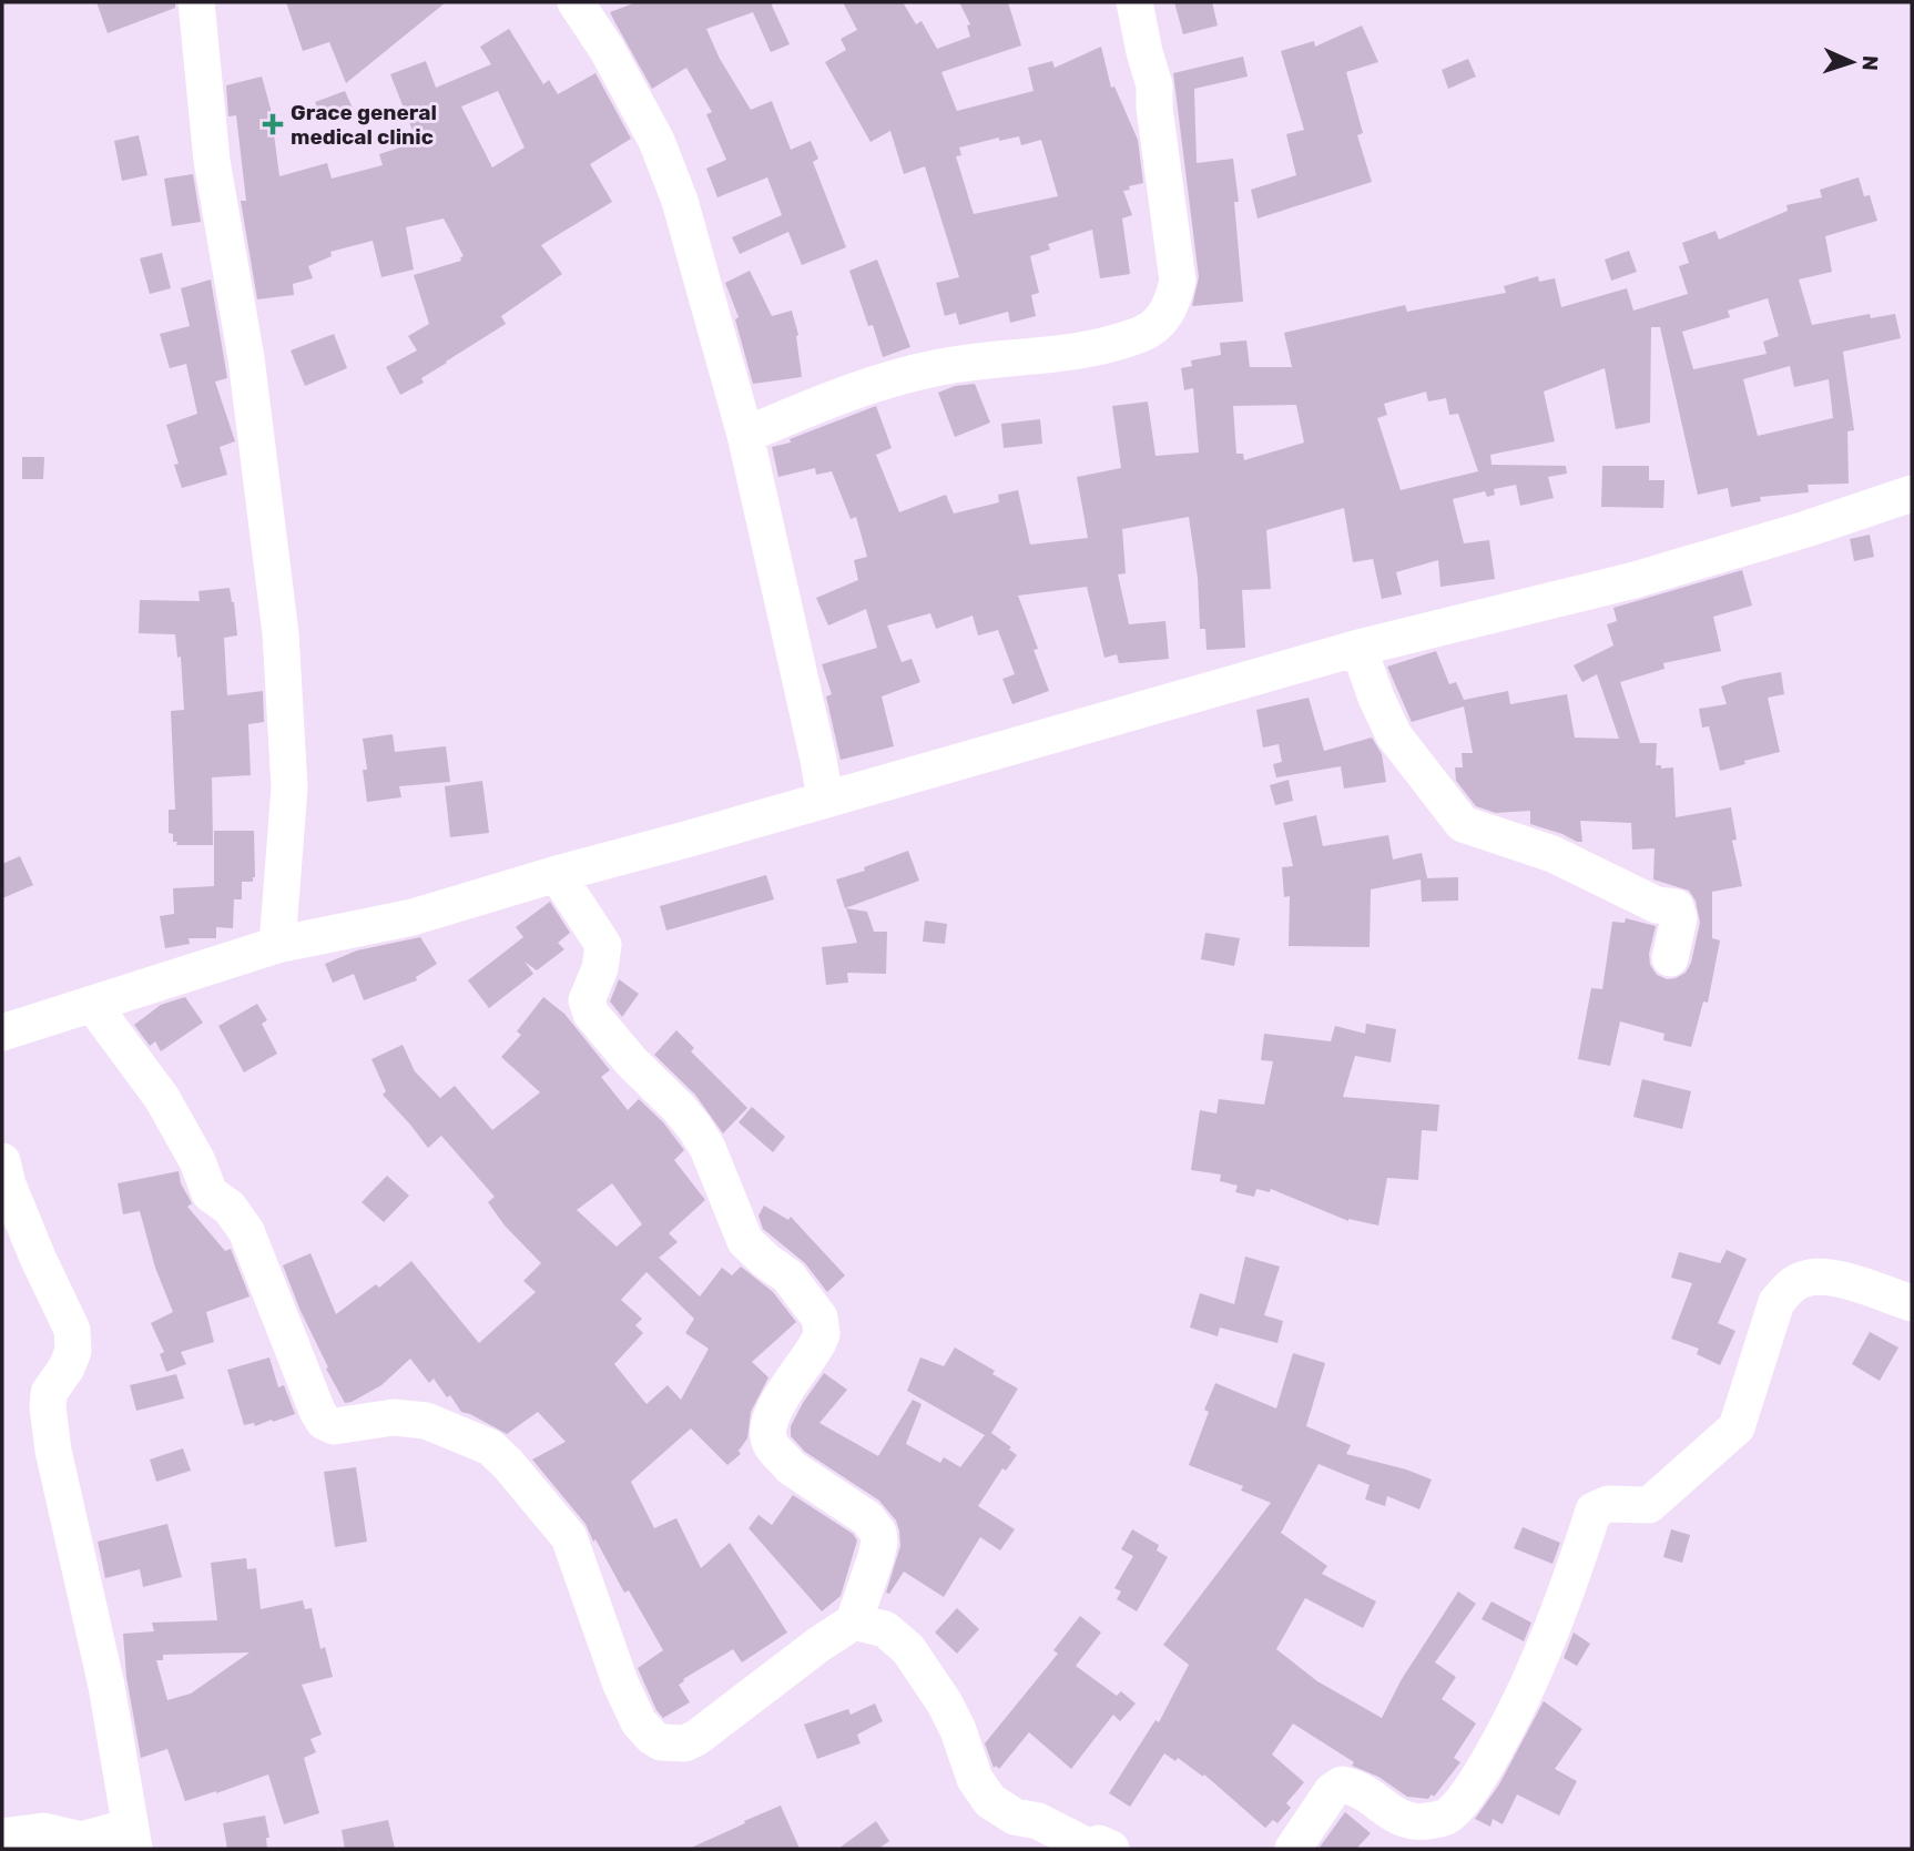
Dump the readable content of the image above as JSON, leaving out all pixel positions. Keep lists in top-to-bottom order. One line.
{"places":{"health":["Grace general medical clinic"]},"north":"right"}
